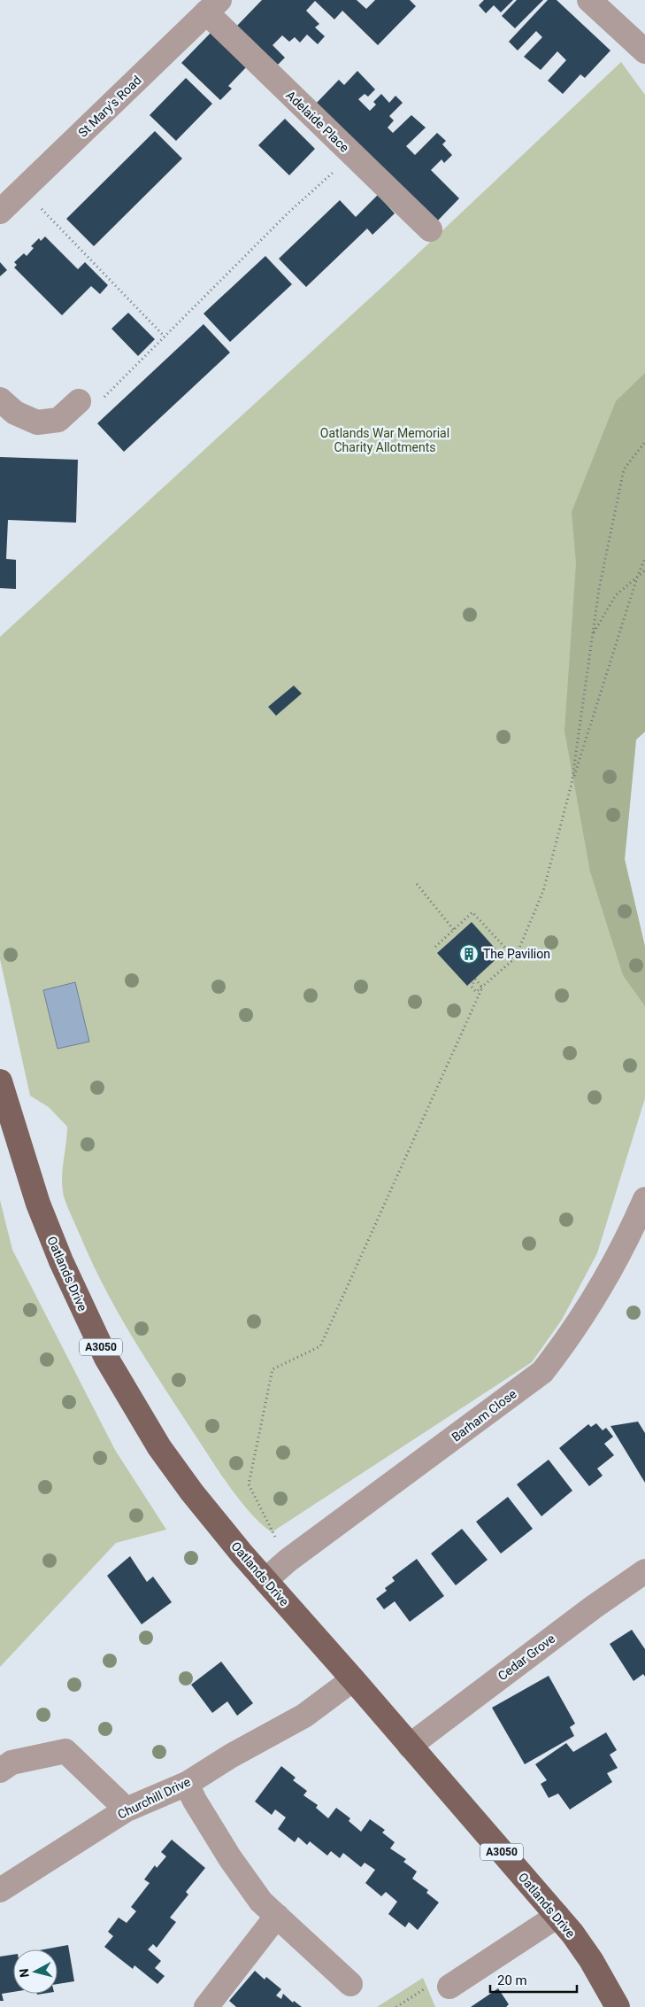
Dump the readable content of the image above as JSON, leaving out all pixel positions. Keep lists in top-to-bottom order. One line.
{"streets":{"main road":["Oatlands Drive","A3050"],"street":["St Mary's Road","Adelaide Place","Barham Close","Cedar Grove","Churchill Drive"]},"crossings":[["St Mary's Road","Adelaide Place"],["Oatlands Drive","Barham Close"],["Oatlands Drive","Cedar Grove"],["Oatlands Drive","Churchill Drive"]],"parks":["Oatlands War Memorial Charity Allotments"],"places":{"building":["The Pavilion"]},"scale_bar":"20 m","north":"left"}
